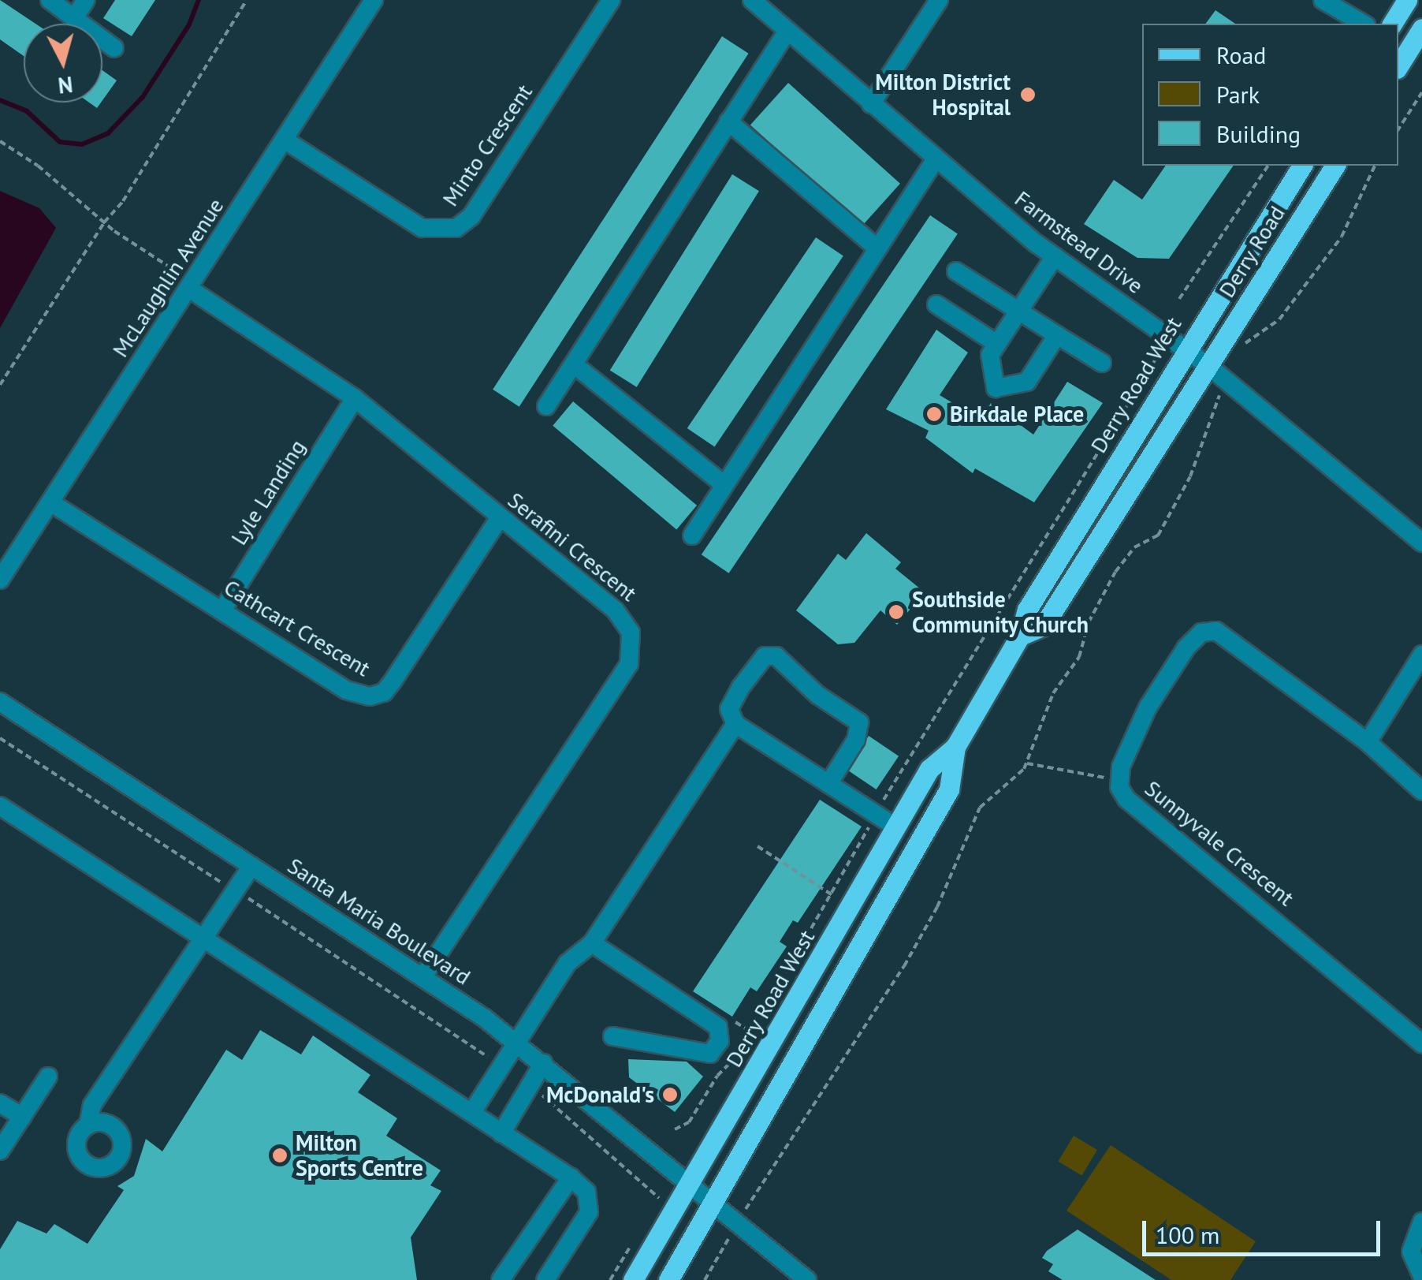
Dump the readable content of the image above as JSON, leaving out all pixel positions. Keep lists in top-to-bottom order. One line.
{"streets":{"main road":["Derry Road","Derry Road West"],"street":["Minto Crescent","Farmstead Drive","McLaughlin Avenue","Lyle Landing","Serafini Crescent","Cathcart Crescent","Sunnyvale Crescent","Santa Maria Boulevard"]},"crossings":[["Minto Crescent","McLaughlin Avenue"],["Farmstead Drive","Derry Road"],["Farmstead Drive","Derry Road West"],["Derry Road","Derry Road West"],["McLaughlin Avenue","Serafini Crescent"],["McLaughlin Avenue","Cathcart Crescent"],["Derry Road West","Santa Maria Boulevard"],["Lyle Landing","Serafini Crescent"],["Lyle Landing","Cathcart Crescent"],["Serafini Crescent","Cathcart Crescent"],["Serafini Crescent","Santa Maria Boulevard"]],"places":["Milton District Hospital","Birkdale Place","Southside Community Church","McDonald's","Milton Sports Centre"],"legend":["Road","Park","Building"],"scale_bar":"100 m","north":"bottom"}
